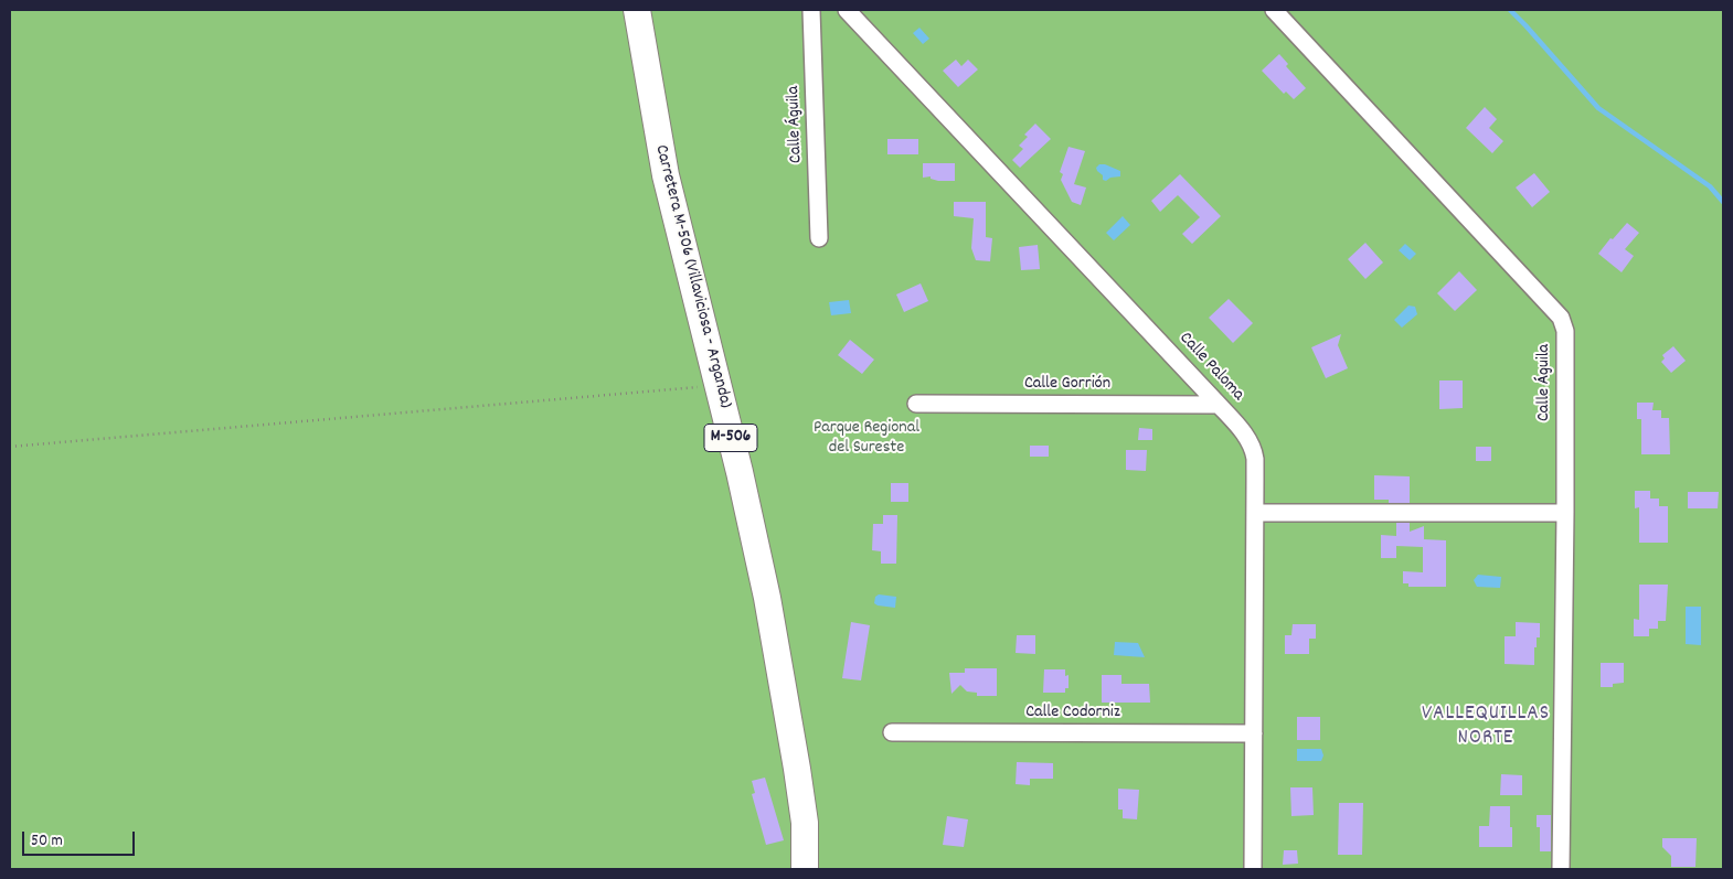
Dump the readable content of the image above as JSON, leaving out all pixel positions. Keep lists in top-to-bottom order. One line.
{"streets":{"main road":["Carretera M-506 (Villaviciosa - Arganda)","M-506"],"street":["Calle Águila","Calle Paloma","Calle Gorrión","Calle Codorniz"]},"crossings":[["Calle Paloma","Calle Gorrión"],["Calle Paloma","Calle Codorniz"]],"districts":["VALLEQUILLAS NORTE"],"parks":["Parque Regional del Sureste"],"scale_bar":"50 m"}
